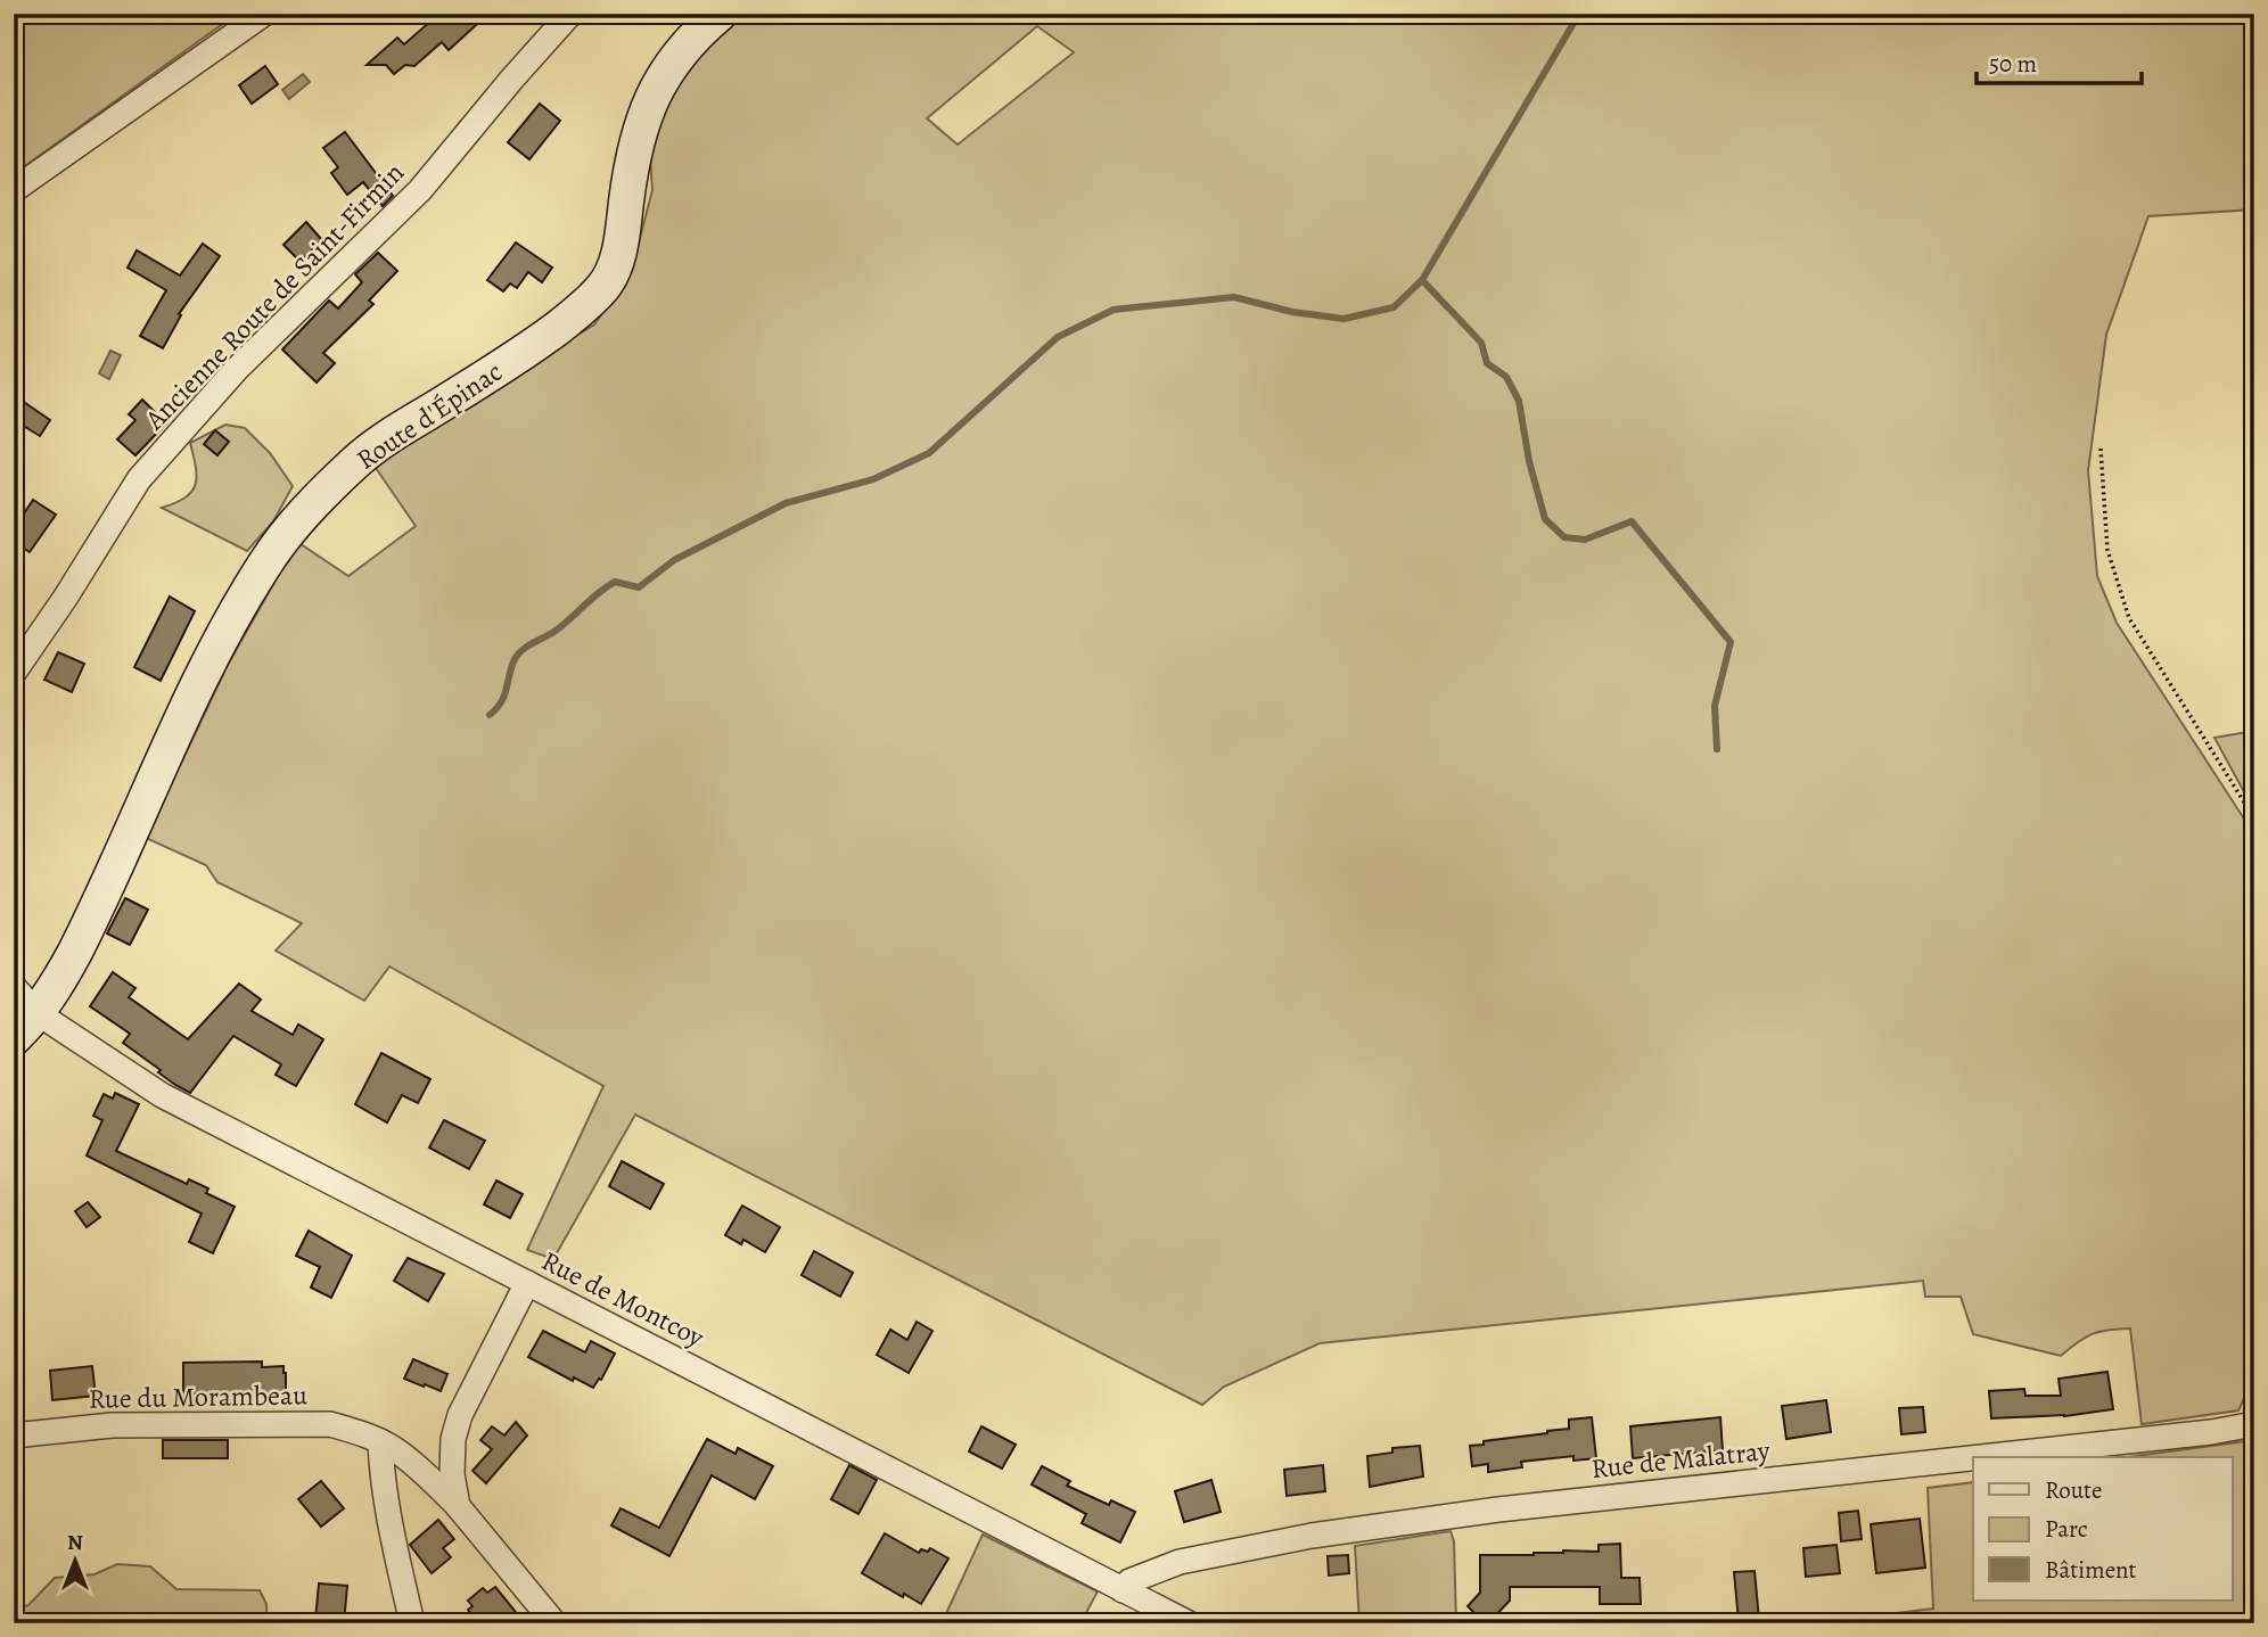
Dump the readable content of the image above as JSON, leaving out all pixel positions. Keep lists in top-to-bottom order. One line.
{"streets":{"main road":["Route d'Épinac"],"street":["Ancienne Route de Saint-Firmin","Rue de Montcoy","Rue du Morambeau","Rue de Malatray"]},"crossings":[["Route d'Épinac","Rue de Montcoy"],["Rue de Montcoy","Rue de Malatray"]],"legend":["Route","Parc","Bâtiment"],"scale_bar":"50 m","north":"top"}
